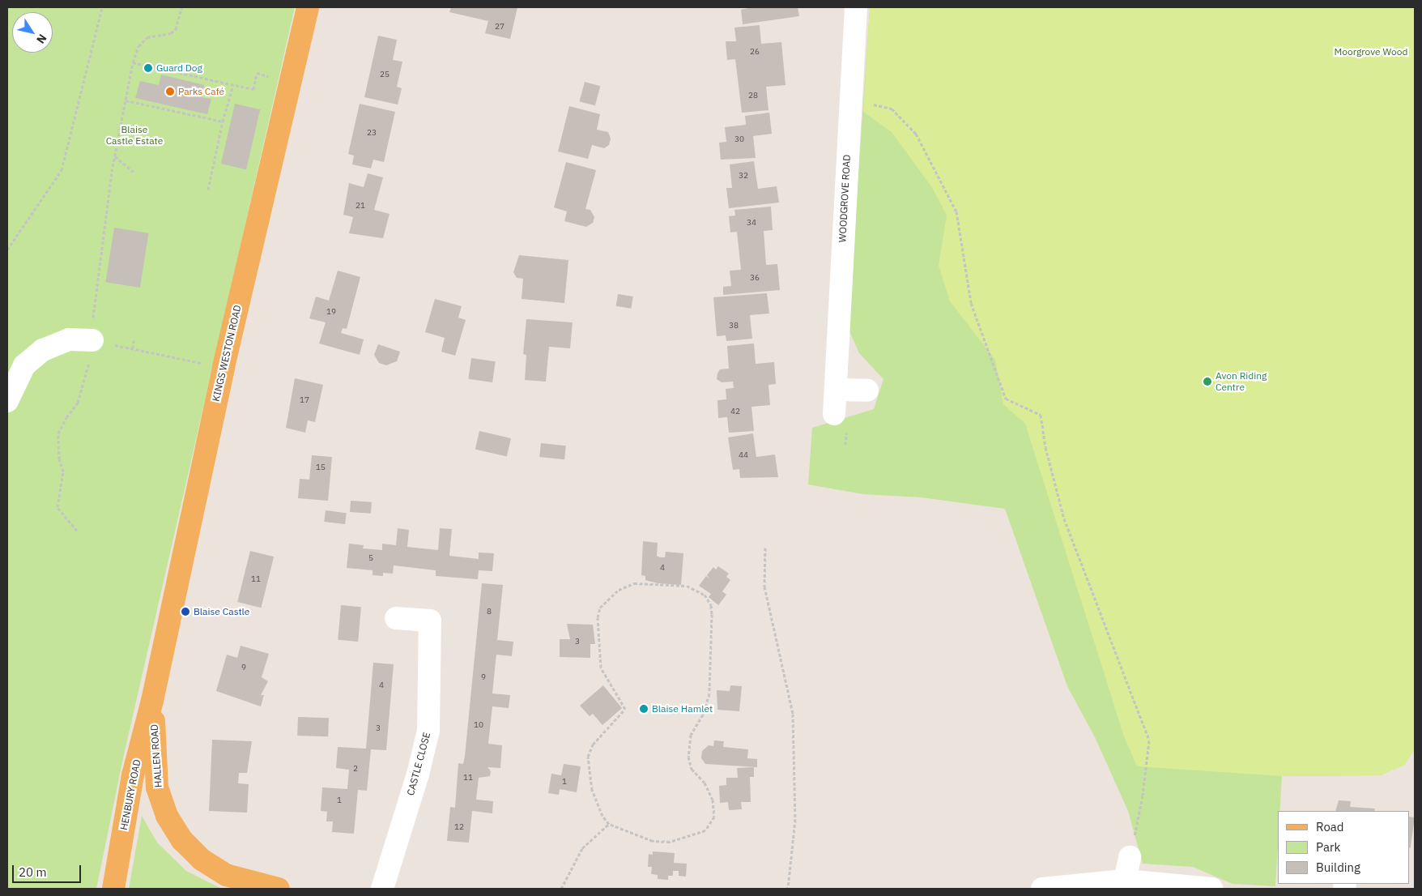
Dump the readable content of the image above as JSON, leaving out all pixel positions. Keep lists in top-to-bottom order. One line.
{"streets":{"main road":["KINGS WESTON ROAD","HALLEN ROAD","HENBURY ROAD"],"street":["WOODGROVE ROAD","CASTLE CLOSE"]},"crossings":[["KINGS WESTON ROAD","HALLEN ROAD"],["KINGS WESTON ROAD","HENBURY ROAD"],["HALLEN ROAD","HENBURY ROAD"]],"parks":["Moorgrove Wood","Blaise Castle Estate"],"places":["Guard Dog","Parks Café","Avon Riding Centre","Blaise Castle","Blaise Hamlet"],"house_numbers":["27","26","25","28","23","30","32","21","34","36","19","38","17","42","44","15","5","4","11","8","3","9","9","4","10","3","2","11","1","1","12"],"legend":["Road","Park","Building"],"scale_bar":"20 m","north":"bottom right"}
